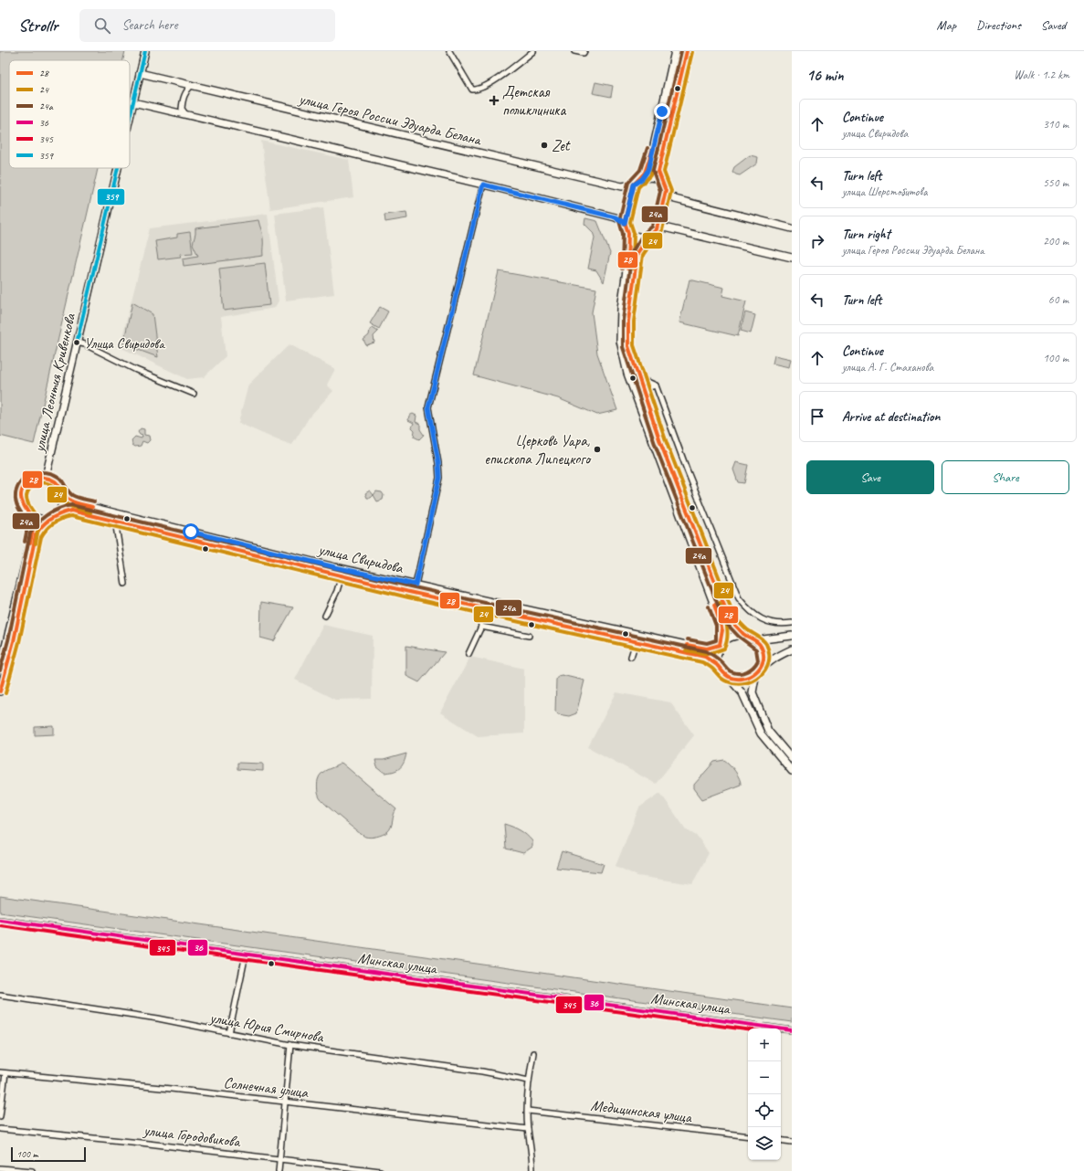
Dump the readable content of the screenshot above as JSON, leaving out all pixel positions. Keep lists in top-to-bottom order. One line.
{"streets":{"street":["улица Героя России Эдуарда Белана","улица Леонтия Кривенкова","улица Свиридова","Минская улица","улица Юрия Смирнова","Солнечная улица","Медицинская улица","улица Городовикова"]},"crossings":[["улица Героя России Эдуарда Белана","улица Леонтия Кривенкова"],["улица Леонтия Кривенкова","улица Свиридова"]],"places":{"health":["Детская поликлиника"],"other":["Zet","Улица Свиридова","Церковь Уара, епископа Липецкого"]},"lines":["transit line 28","transit line 24a","transit line 359","transit line 24","transit line 36","transit line 345"],"legend":["28","24","24a","36","345","359"],"scale_bar":"100 m","page":{"header":"Strollr","search":"Search here","nav":["Map","Directions","Saved"],"heading":["16 min","Walk · 1.2 km"],"list":[["Continue","улица Свиридова","310 m"],["Turn left","улица Шерстобитова","550 m"],["Turn right","улица Героя России Эдуарда Белана","200 m"],["Turn left","60 m"],["Continue","улица А. Г. Стаханова","100 m"],"Arrive at destination"],"buttons":["Save","Share"],"map_buttons":["+","−"],"scale":"100 m"}}
